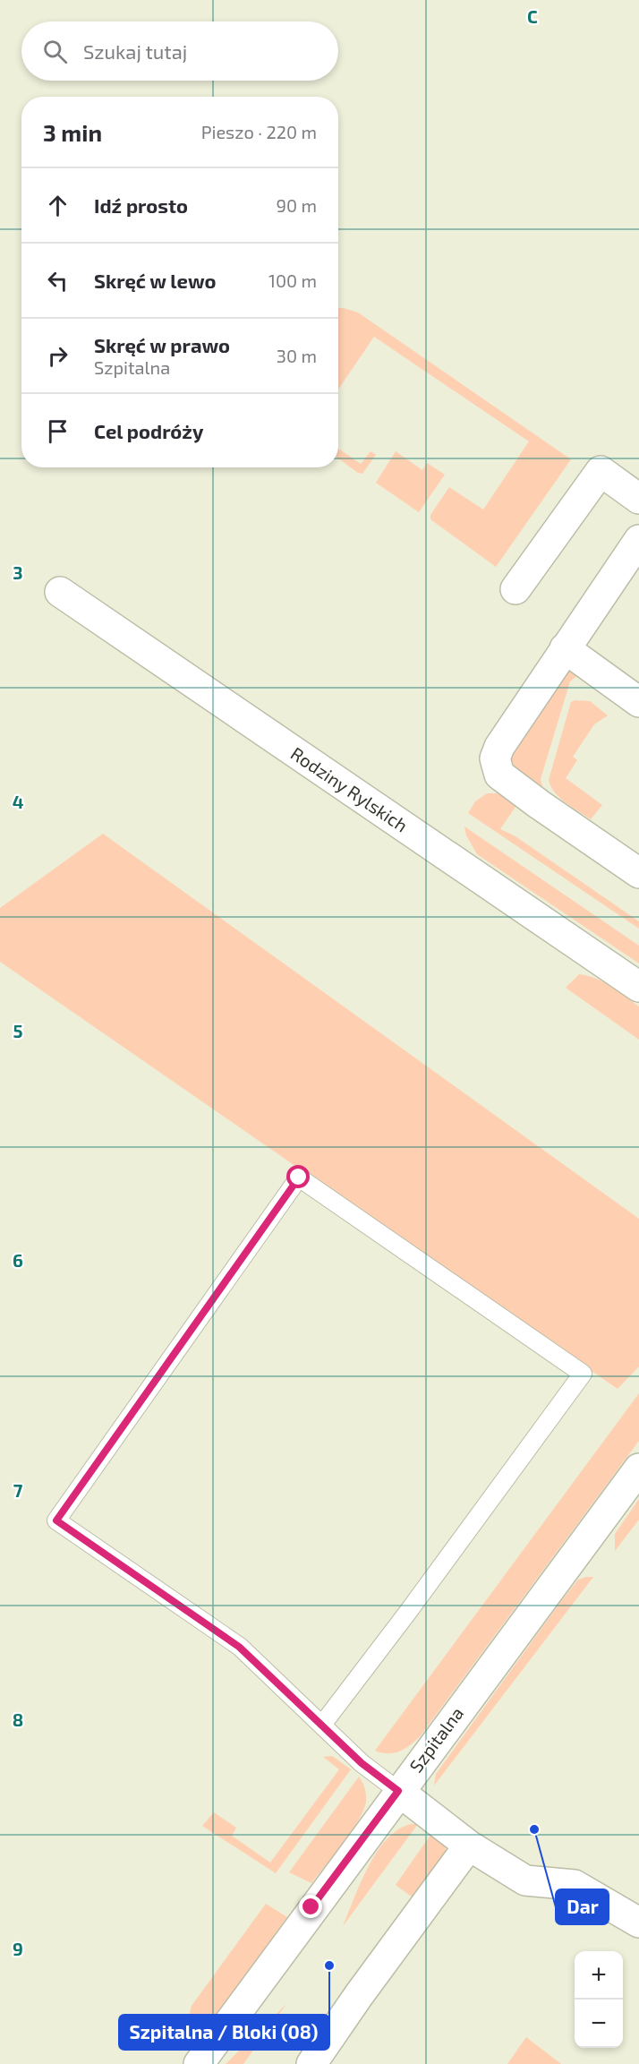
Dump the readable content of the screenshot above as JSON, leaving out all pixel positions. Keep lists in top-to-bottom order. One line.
{"streets":{"street":["Rodziny Rylskich","Szpitalna"]},"places":["Dar","Szpitalna / Bloki (08)"],"page":{"search":"Szukaj tutaj","heading":["3 min","Pieszo · 220 m"],"list":[["Idź prosto","90 m"],["Skręć w lewo","100 m"],["Skręć w prawo","Szpitalna","30 m"],"Cel podróży"],"map_buttons":["+","−"]},"grid":{"columns":["C"],"rows":["3","4","5","6","7","8","9"]}}
